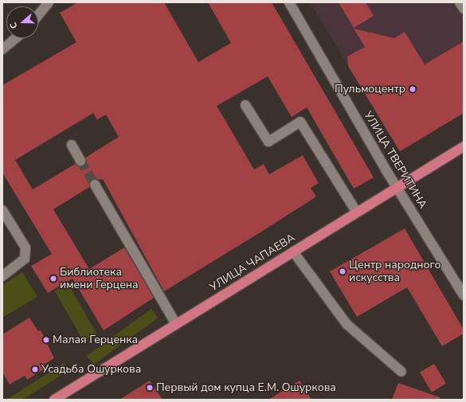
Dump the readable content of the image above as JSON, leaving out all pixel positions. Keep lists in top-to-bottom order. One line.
{"streets":{"main road":["УЛИЦА ЧАПАЕВА"],"street":["УЛИЦА ТВЕРИТИНА"]},"crossings":[["УЛИЦА ТВЕРИТИНА","УЛИЦА ЧАПАЕВА"]],"places":["Пульмоцентр","Центр народного искусства","Библиотека имени Герцена","Малая Герценка","Усадьба Ошуркова","Первый дом купца Е.М. Ошуркова"],"north":"left"}
